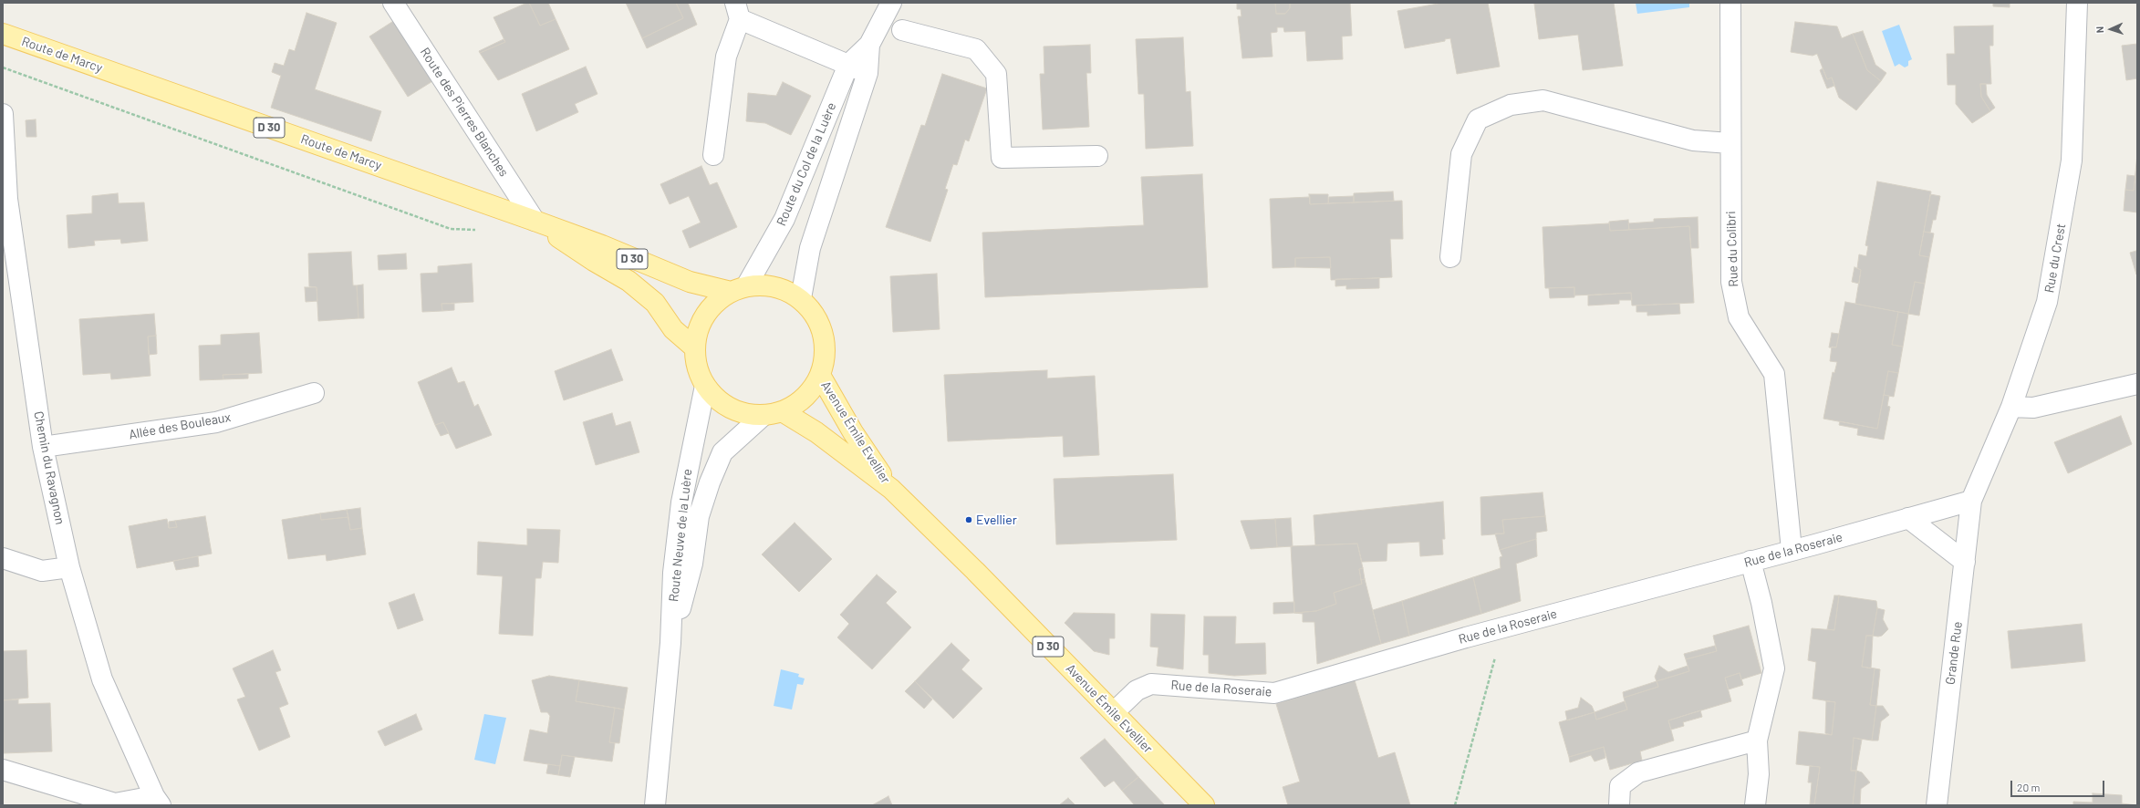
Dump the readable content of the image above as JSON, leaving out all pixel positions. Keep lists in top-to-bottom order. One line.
{"streets":{"main road":["Route de Marcy","D 30","Avenue Émile Evellier"],"street":["Route des Pierres Blanches","Route du Col de la Luère","Rue du Colibri","Rue du Crest","Allée des Bouleaux","Chemin du Ravagnon","Route Neuve de la Luère","Rue de la Roseraie","Grande Rue"]},"crossings":[["Route de Marcy","Route des Pierres Blanches"],["Route de Marcy","Route du Col de la Luère"],["Rue du Colibri","Rue de la Roseraie"],["Rue du Crest","Rue de la Roseraie"],["Rue du Crest","Grande Rue"],["Allée des Bouleaux","Chemin du Ravagnon"],["Avenue Émile Evellier","Rue de la Roseraie"],["Rue de la Roseraie","Grande Rue"]],"places":["Evellier"],"scale_bar":"20 m","north":"left"}
